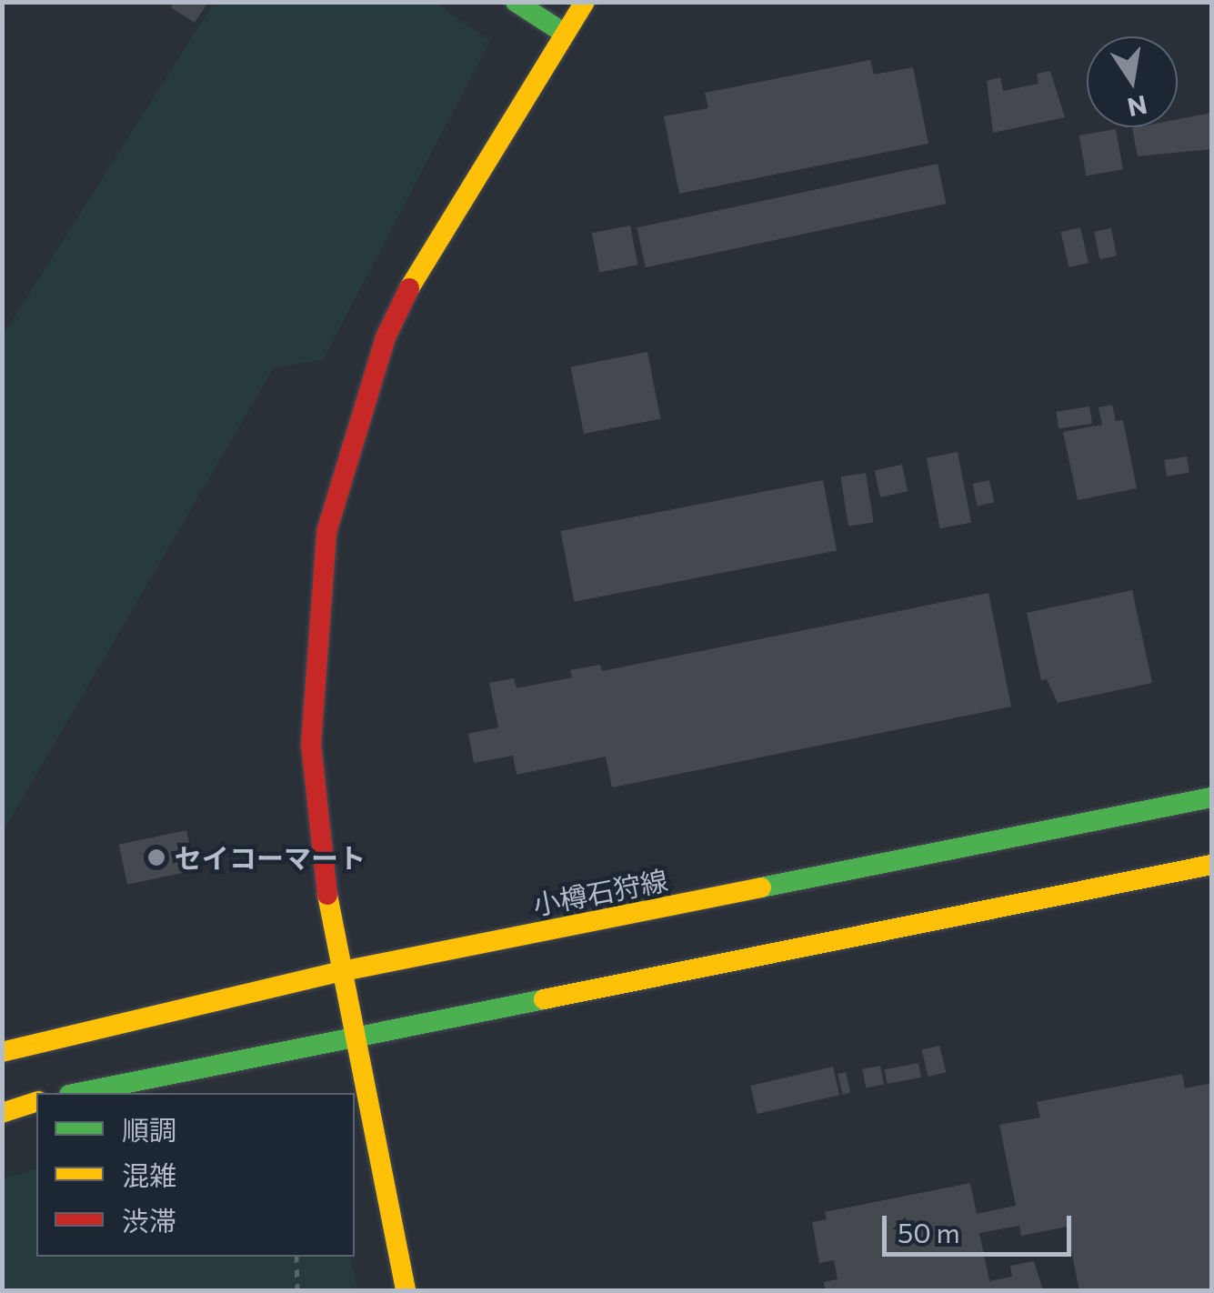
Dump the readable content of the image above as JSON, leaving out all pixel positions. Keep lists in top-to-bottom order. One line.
{"streets":{"main road":["小樽石狩線"]},"places":["セイコーマート"],"legend":["順調","混雑","渋滞"],"scale_bar":"50 m","north":"bottom"}
